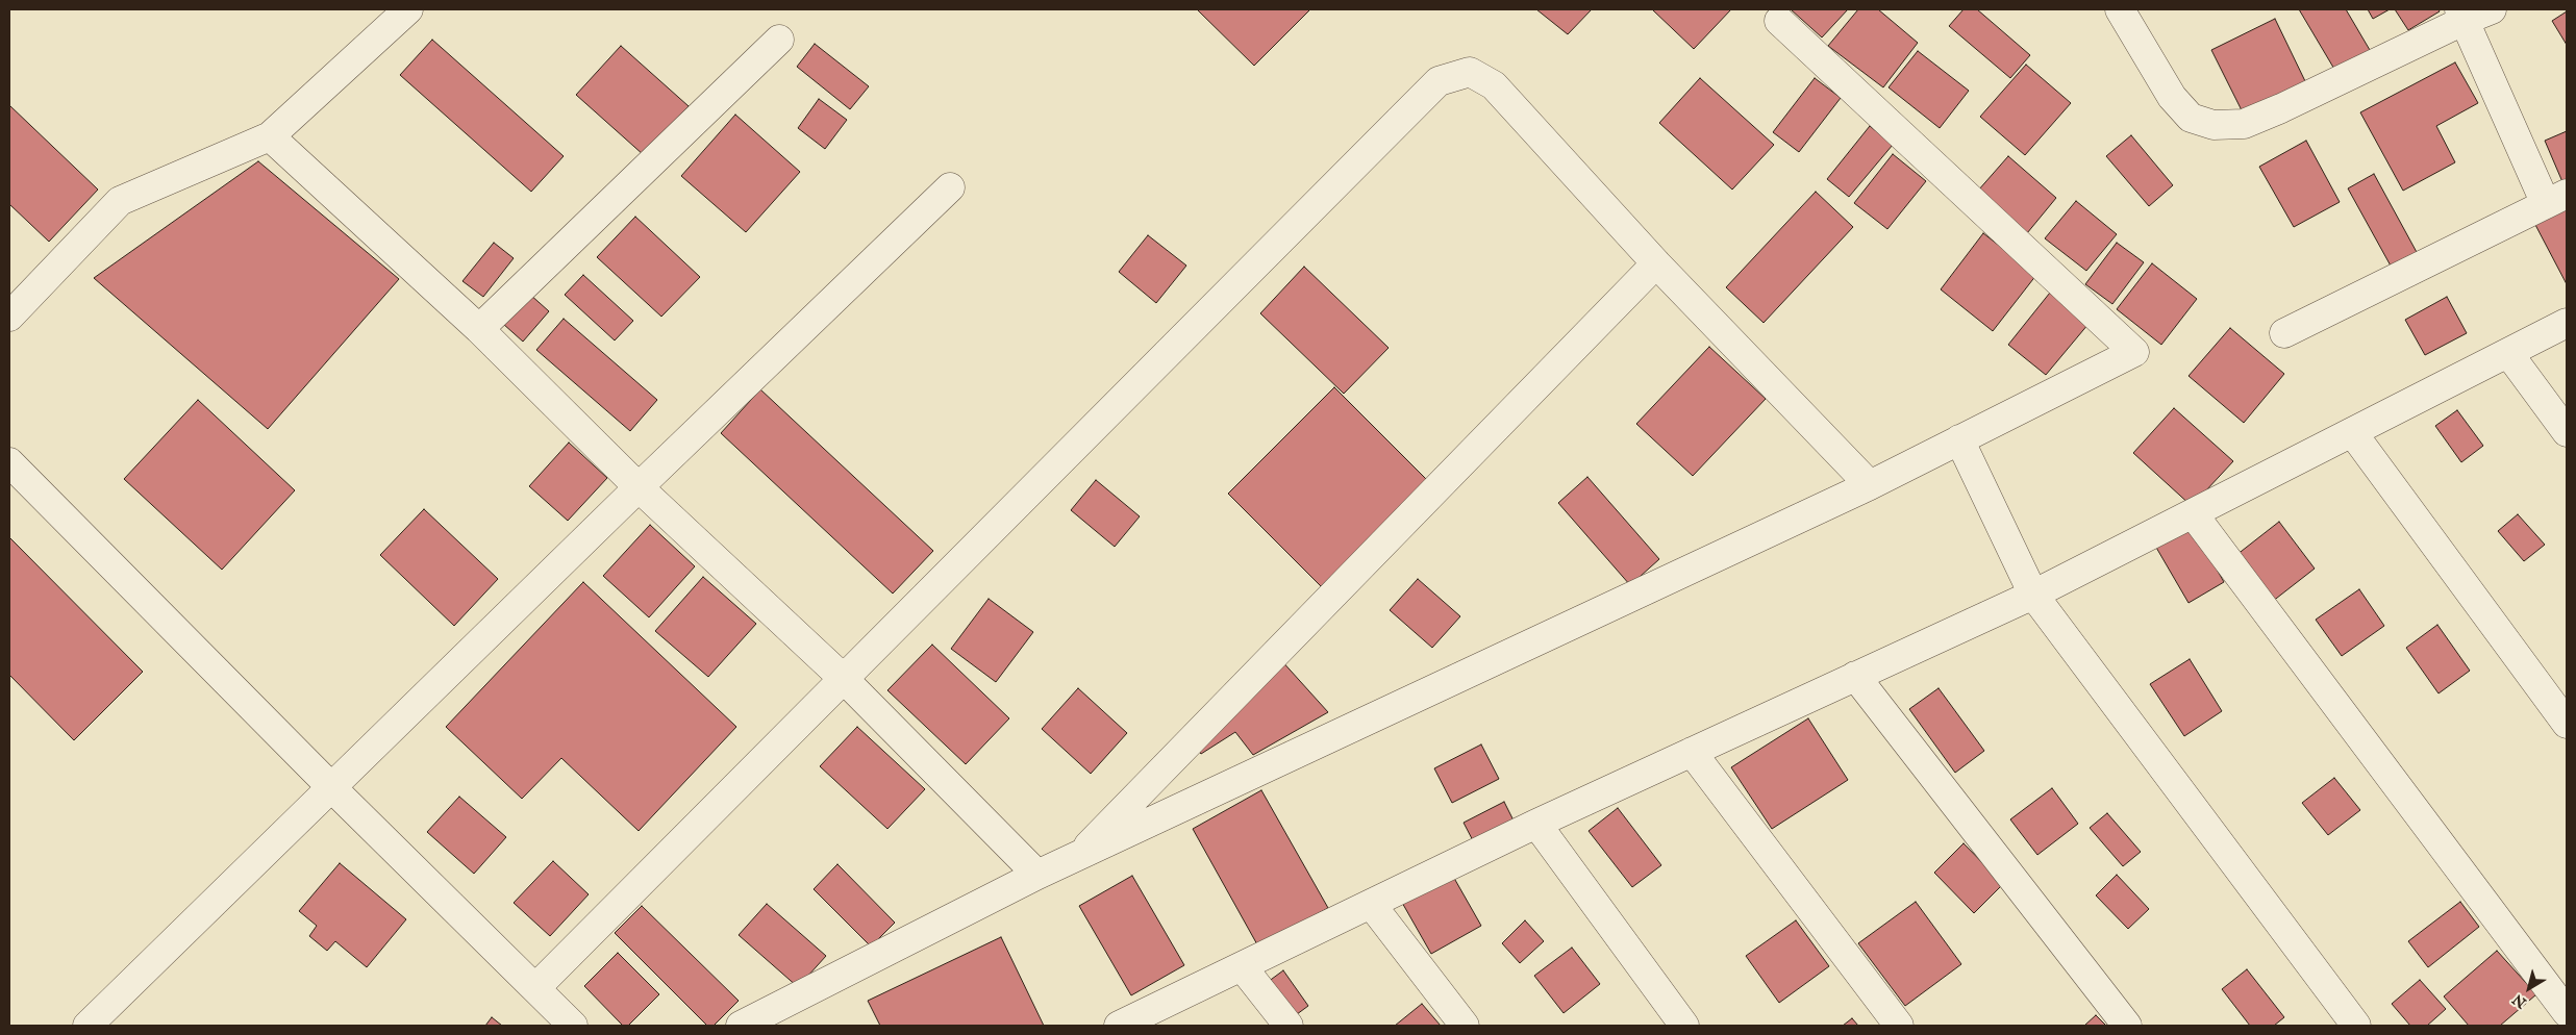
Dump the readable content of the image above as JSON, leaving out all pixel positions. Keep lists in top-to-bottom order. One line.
{"north":"bottom left"}
